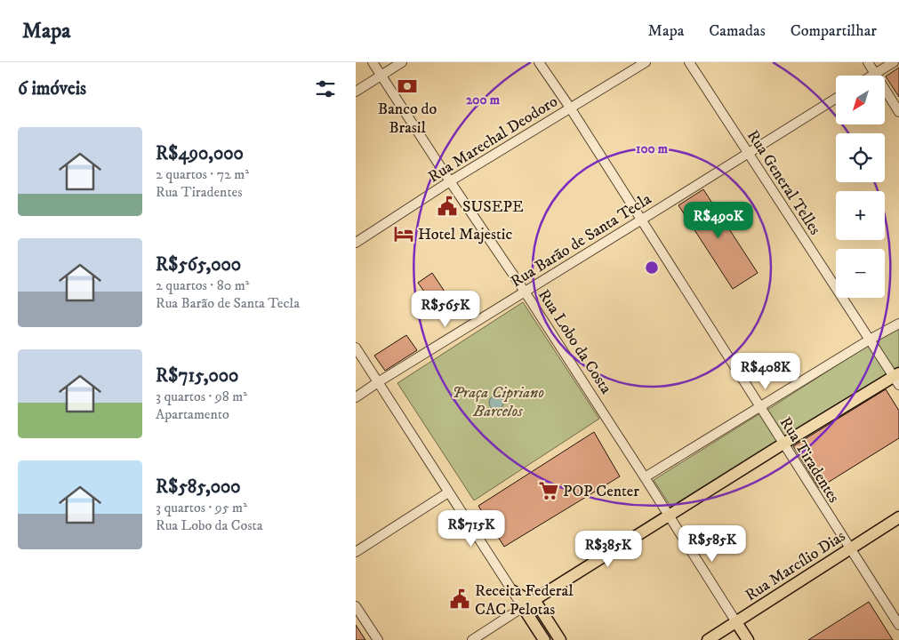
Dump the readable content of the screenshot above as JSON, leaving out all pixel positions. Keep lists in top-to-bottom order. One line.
{"streets":{"main road":["Rua Lobo da Costa","Rua Marcílio Dias"],"street":["Rua Marechal Deodoro","Rua General Telles","Rua Barão de Santa Tecla","Rua Tiradentes"]},"crossings":[["Rua Marechal Deodoro","Rua Lobo da Costa"],["Rua Marechal Deodoro","Rua Tiradentes"],["Rua General Telles","Rua Barão de Santa Tecla"],["Rua Barão de Santa Tecla","Rua Lobo da Costa"],["Rua Barão de Santa Tecla","Rua Tiradentes"],["Rua Lobo da Costa","Rua Marcílio Dias"],["Rua Tiradentes","Rua Marcílio Dias"]],"parks":["Praça Cipriano Barcelos"],"places":{"bank":["Banco do Brasil"],"public building":["SUSEPE","Receita Federal CAC Pelotas"],"hotel":["Hotel Majestic"],"supermarket":["POP Center"]},"north":"bottom left","page":{"header":"Mapa","nav":["Mapa","Camadas","Compartilhar"],"heading":"6 imóveis","map_buttons":["+","−"],"list":[{"name":"R$490,000","note":"2 quartos · 72 m² · Rua Tiradentes"},{"name":"R$565,000","note":"2 quartos · 80 m² · Rua Barão de Santa Tecla"},{"name":"R$715,000","note":"3 quartos · 98 m² · Apartamento"},{"name":"R$585,000","note":"3 quartos · 95 m² · Rua Lobo da Costa"}],"price":["R$490K","R$565K","R$408K","R$715K","R$585K","R$385K"]},"rings":["200 m","100 m"]}
